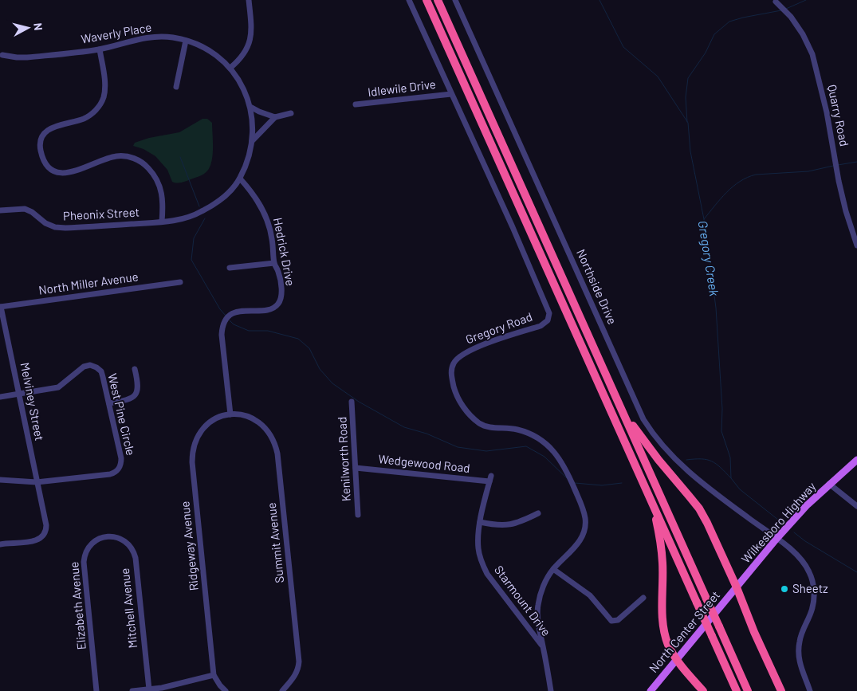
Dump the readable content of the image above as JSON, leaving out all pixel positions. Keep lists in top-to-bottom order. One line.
{"streets":{"main road":["Wilkesboro Highway","North Center Street"],"street":["Waverly Place","Idlewile Drive","Quarry Road","Pheonix Street","Hedrick Drive","North Miller Avenue","Northside Drive","Gregory Road","Melviney Street","West Pine Circle","Kenilworth Road","Wedgewood Road","Summit Avenue","Ridgeway Avenue","Starmount Drive","Elizabeth Avenue","Mitchell Avenue"]},"crossings":[["Waverly Place","Pheonix Street"],["Waverly Place","Hedrick Drive"],["Idlewile Drive","Gregory Road"],["Pheonix Street","Hedrick Drive"],["Hedrick Drive","Summit Avenue"],["Hedrick Drive","Ridgeway Avenue"],["North Miller Avenue","Melviney Street"],["Northside Drive","Wilkesboro Highway"],["Gregory Road","Starmount Drive"],["Melviney Street","West Pine Circle"],["Kenilworth Road","Wedgewood Road"],["Wedgewood Road","Starmount Drive"],["Wilkesboro Highway","North Center Street"],["Summit Avenue","Ridgeway Avenue"],["Elizabeth Avenue","Mitchell Avenue"]],"water":["Gregory Creek"],"places":["Sheetz"],"north":"right"}
